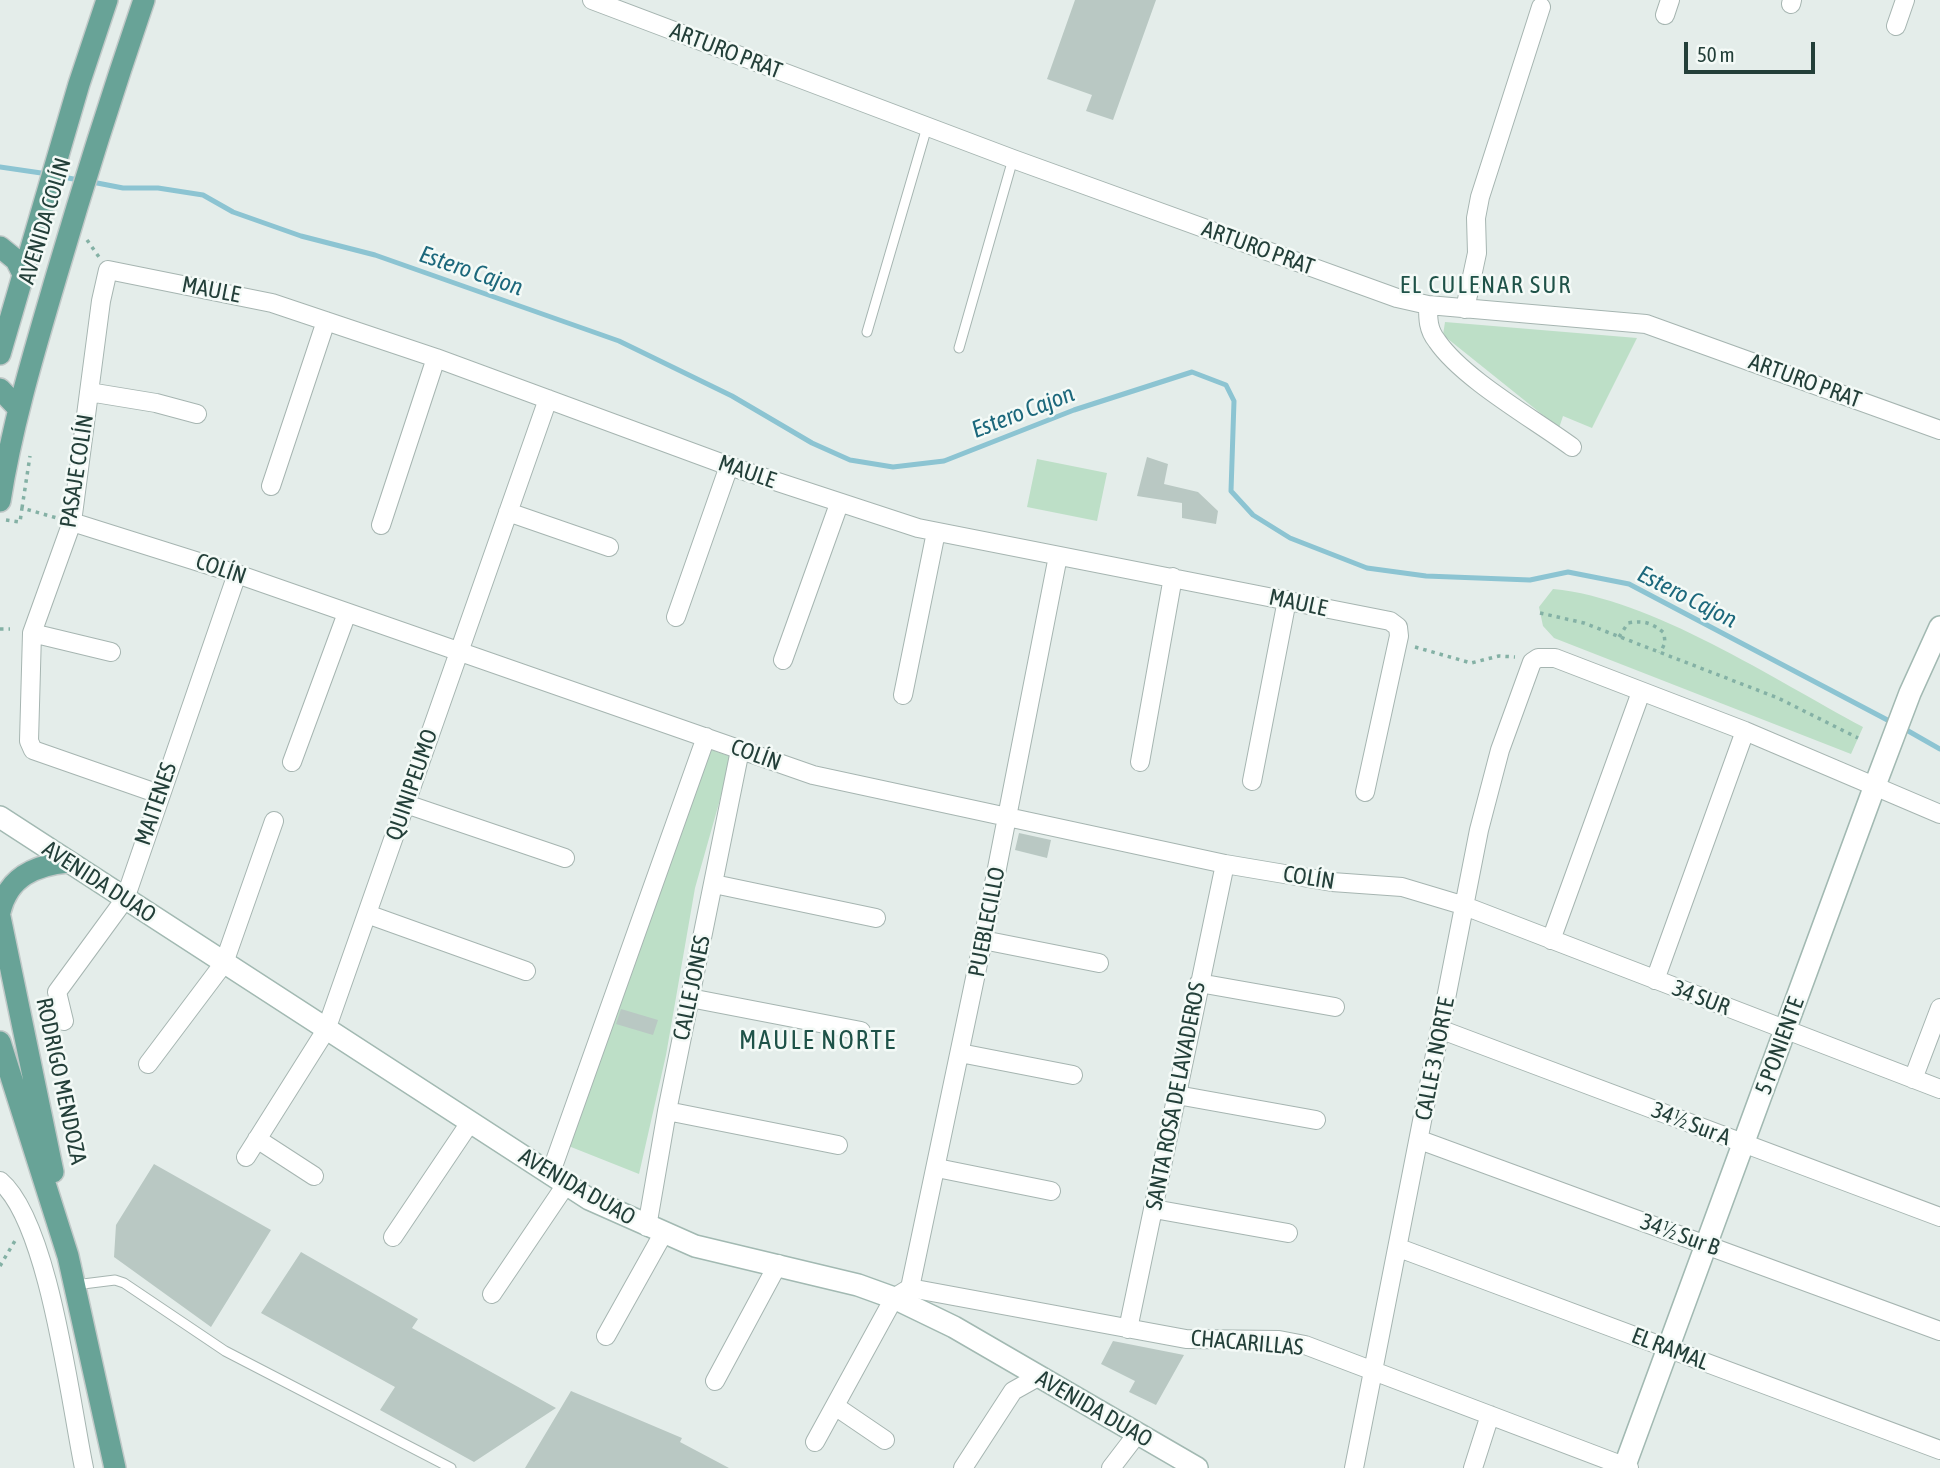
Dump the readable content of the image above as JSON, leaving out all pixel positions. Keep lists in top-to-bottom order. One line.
{"streets":{"main road":["AVENIDA COLÍN","RODRIGO MENDOZA"],"street":["ARTURO PRAT","MAULE","PASAJE COLÍN","COLÍN","QUINIPEUMO","MAITENES","AVENIDA DUAO","PUEBLECILLO","CALLE JONES","34 SUR","5 PONIENTE","CALLE 3 NORTE","SANTA ROSA DE LAVADEROS","34½ Sur A","34½ Sur B","CHACARILLAS","EL RAMAL"]},"crossings":[["MAULE","PASAJE COLÍN"],["MAULE","QUINIPEUMO"],["MAULE","PUEBLECILLO"],["PASAJE COLÍN","COLÍN"],["PASAJE COLÍN","MAITENES"],["COLÍN","QUINIPEUMO"],["COLÍN","MAITENES"],["COLÍN","PUEBLECILLO"],["COLÍN","CALLE JONES"],["COLÍN","34 SUR"],["COLÍN","CALLE 3 NORTE"],["COLÍN","SANTA ROSA DE LAVADEROS"],["QUINIPEUMO","AVENIDA DUAO"],["MAITENES","AVENIDA DUAO"],["AVENIDA DUAO","PUEBLECILLO"],["AVENIDA DUAO","CALLE JONES"],["AVENIDA DUAO","CHACARILLAS"],["PUEBLECILLO","CHACARILLAS"],["34 SUR","5 PONIENTE"],["34 SUR","CALLE 3 NORTE"],["5 PONIENTE","34½ Sur A"],["5 PONIENTE","34½ Sur B"],["5 PONIENTE","CHACARILLAS"],["5 PONIENTE","EL RAMAL"],["CALLE 3 NORTE","34½ Sur A"],["CALLE 3 NORTE","34½ Sur B"],["CALLE 3 NORTE","CHACARILLAS"],["CALLE 3 NORTE","EL RAMAL"],["SANTA ROSA DE LAVADEROS","CHACARILLAS"]],"districts":["EL CULENAR SUR","MAULE NORTE"],"water":["Estero Cajon"],"scale_bar":"50 m"}
